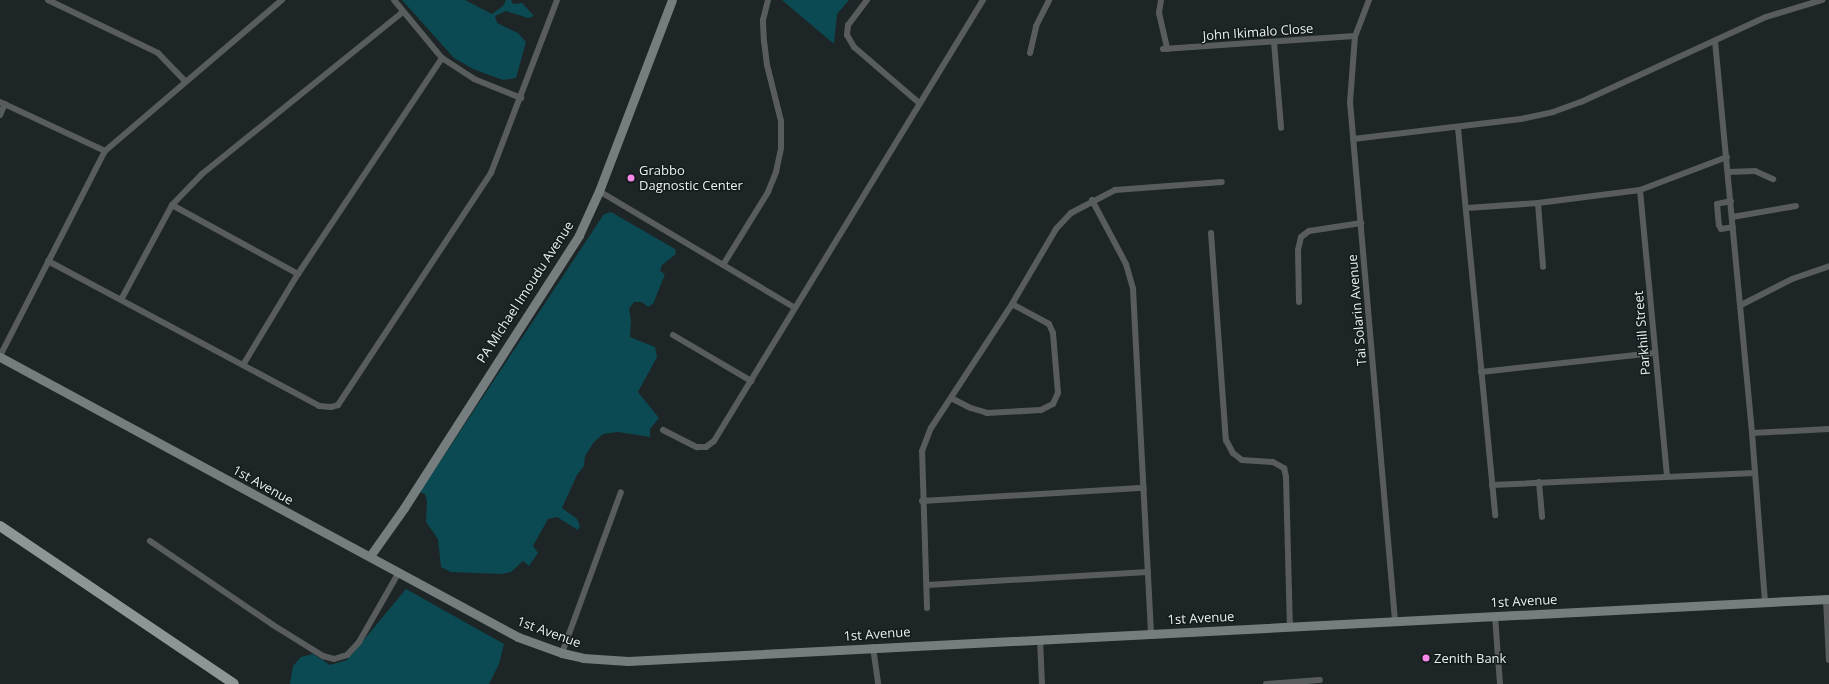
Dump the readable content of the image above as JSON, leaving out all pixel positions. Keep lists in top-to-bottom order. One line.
{"streets":{"street":["John Ikimalo Close","PA Michael Imoudu Avenue","Tai Solarin Avenue","Parkhill Street","1st Avenue"]},"crossings":[["John Ikimalo Close","Tai Solarin Avenue"],["PA Michael Imoudu Avenue","1st Avenue"],["Tai Solarin Avenue","1st Avenue"]],"places":["Grabbo Dagnostic Center","Zenith Bank"]}
